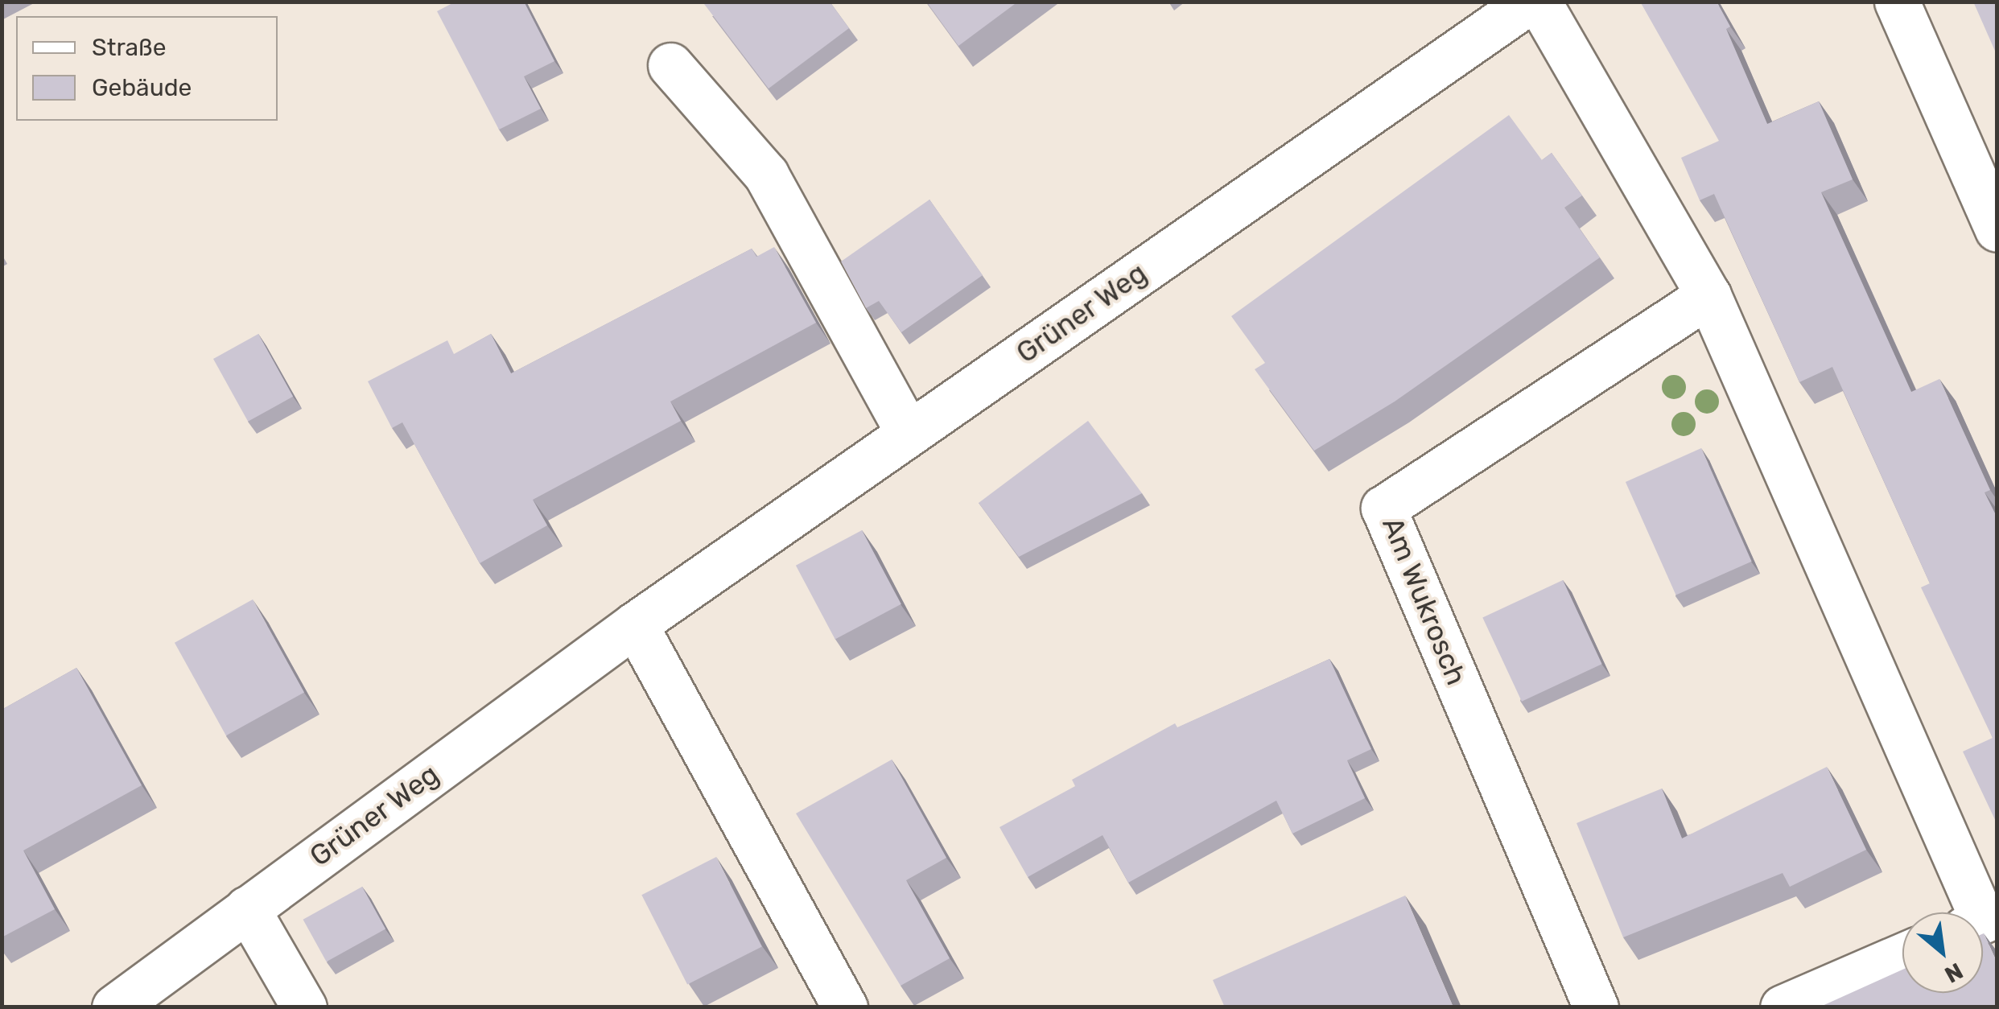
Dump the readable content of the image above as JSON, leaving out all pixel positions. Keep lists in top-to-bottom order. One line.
{"streets":{"street":["Grüner Weg","Am Wukrosch"]},"legend":["Straße","Gebäude"],"north":"bottom right"}
